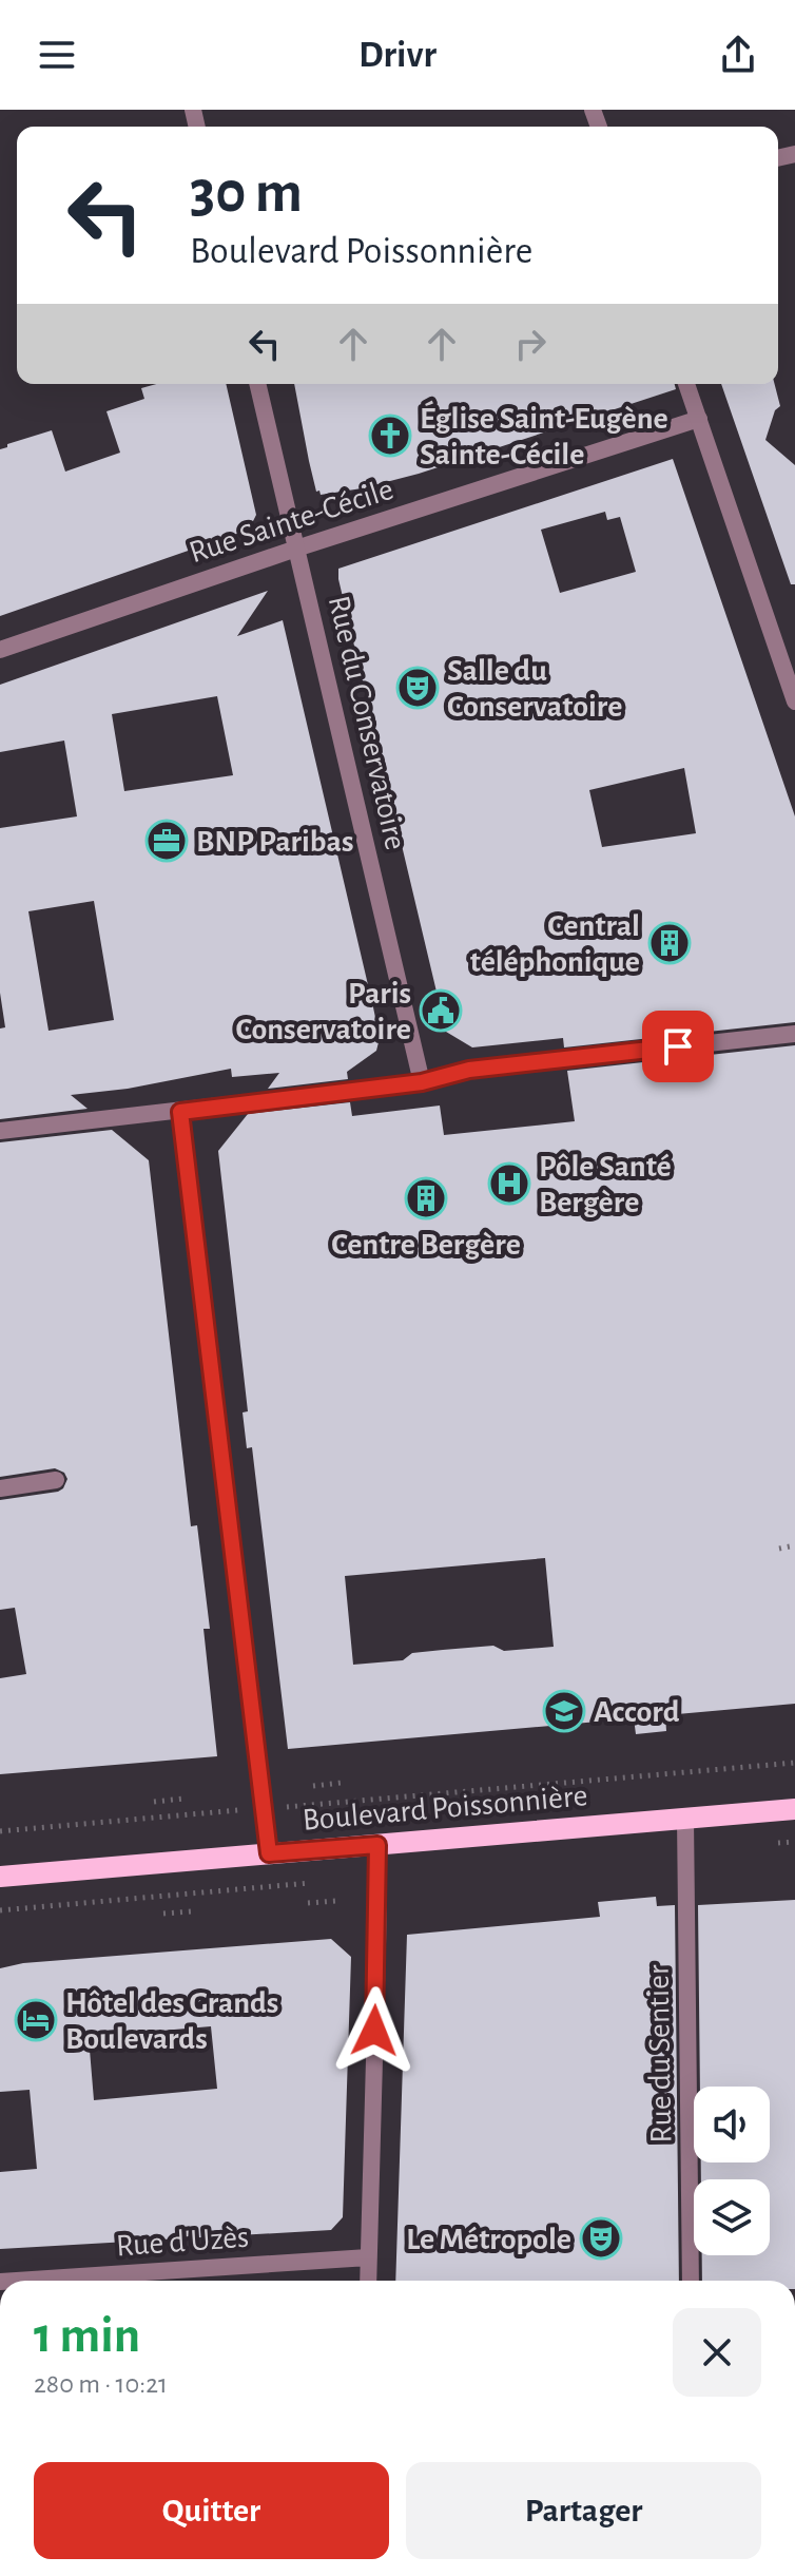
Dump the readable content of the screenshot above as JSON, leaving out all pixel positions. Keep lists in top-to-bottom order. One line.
{"streets":{"main road":["Boulevard Poissonnière"],"street":["Rue Sainte-Cécile","Rue du Conservatoire","Rue du Sentier","Rue d'Uzès"]},"crossings":[["Rue Sainte-Cécile","Rue du Conservatoire"],["Boulevard Poissonnière","Rue du Sentier"]],"places":{"church":["Église Saint-Eugène Sainte-Cécile"],"theatre":["Salle du Conservatoire","Le Métropole"],"office":["BNP Paribas"],"building":["Central téléphonique","Centre Bergère"],"public building":["Paris Conservatoire"],"hospital":["Pôle Santé Bergère"],"school or university":["Accord"],"hotel":["Hôtel des Grands Boulevards"]},"page":{"header":"Drivr","turn":["30 m","Boulevard Poissonnière"],"heading":["1 min","280 m · 10:21"],"buttons":["Quitter","Partager"]}}
